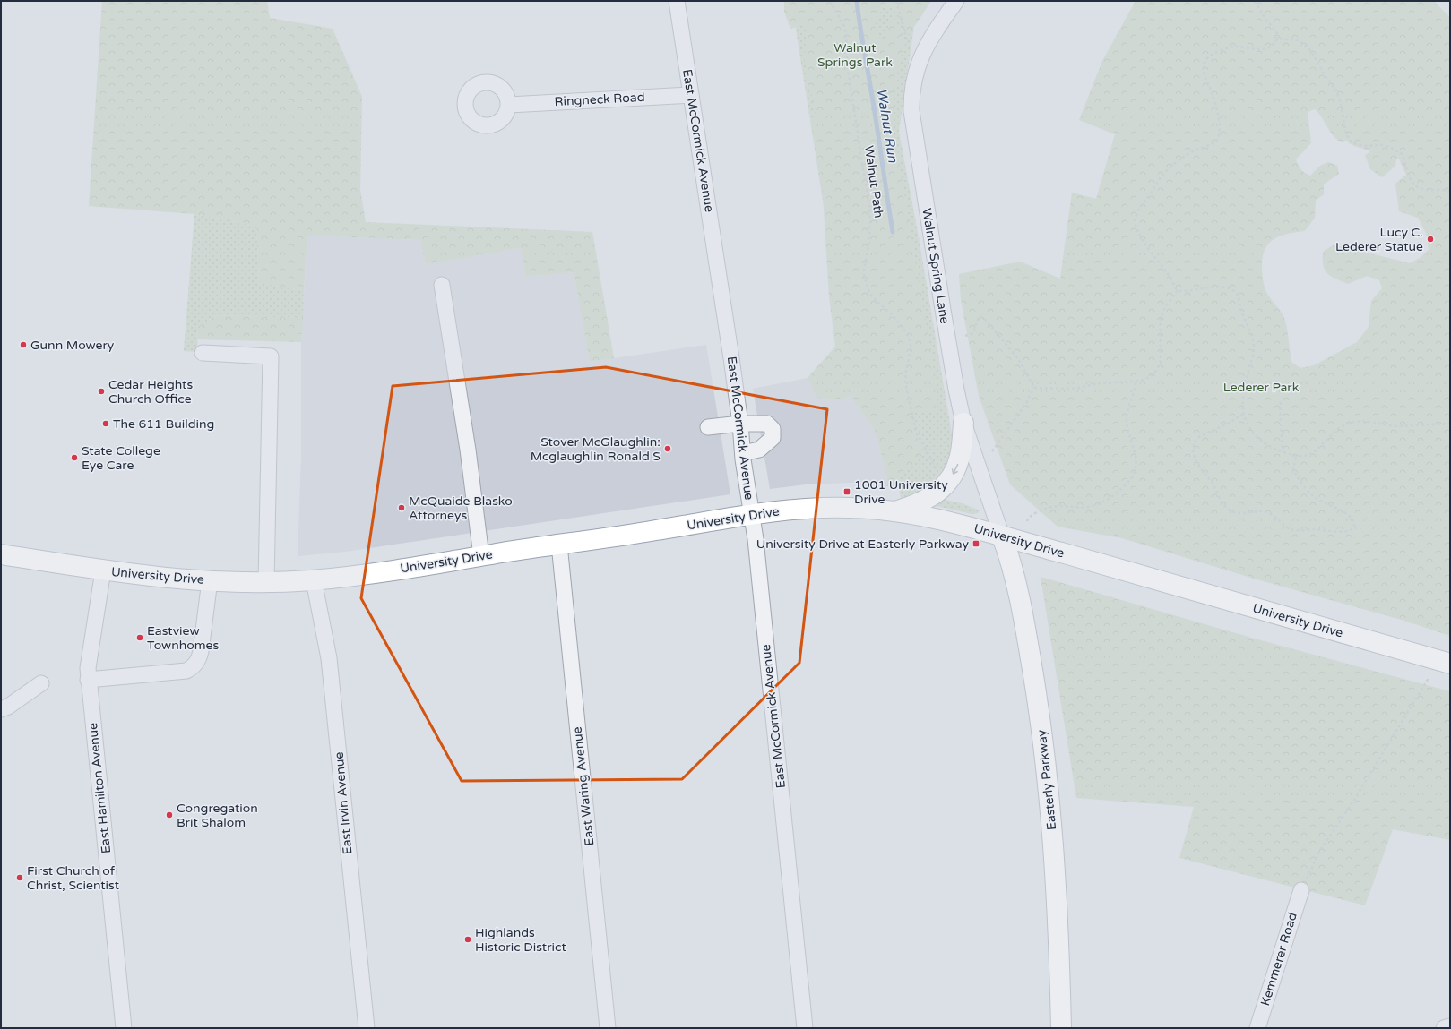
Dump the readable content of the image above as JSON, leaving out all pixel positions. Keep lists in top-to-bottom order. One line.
{"streets":{"main road":["University Drive","Easterly Parkway"],"street":["Ringneck Road","East McCormick Avenue","Walnut Spring Lane","East Waring Avenue","East Hamilton Avenue","East Irvin Avenue","Kemmerer Road"],"path":["Walnut Path"]},"crossings":[["Ringneck Road","East McCormick Avenue"],["East McCormick Avenue","University Drive"],["Walnut Spring Lane","University Drive"],["Walnut Spring Lane","Easterly Parkway"],["University Drive","Easterly Parkway"],["University Drive","East Waring Avenue"],["University Drive","East Hamilton Avenue"],["University Drive","East Irvin Avenue"]],"water":["Walnut Run"],"parks":["Walnut Springs Park","Lederer Park"],"places":{"other":["Lucy C. Lederer Statue","Gunn Mowery","Cedar Heights Church Office","The 611 Building","Stover McGlaughlin: Mcglaughlin Ronald S","State College Eye Care","McQuaide Blasko Attorneys","Eastview Townhomes","Congregation Brit Shalom","First Church of Christ, Scientist","Highlands Historic District"],"transit":["1001 University Drive","University Drive at Easterly Parkway"]}}
